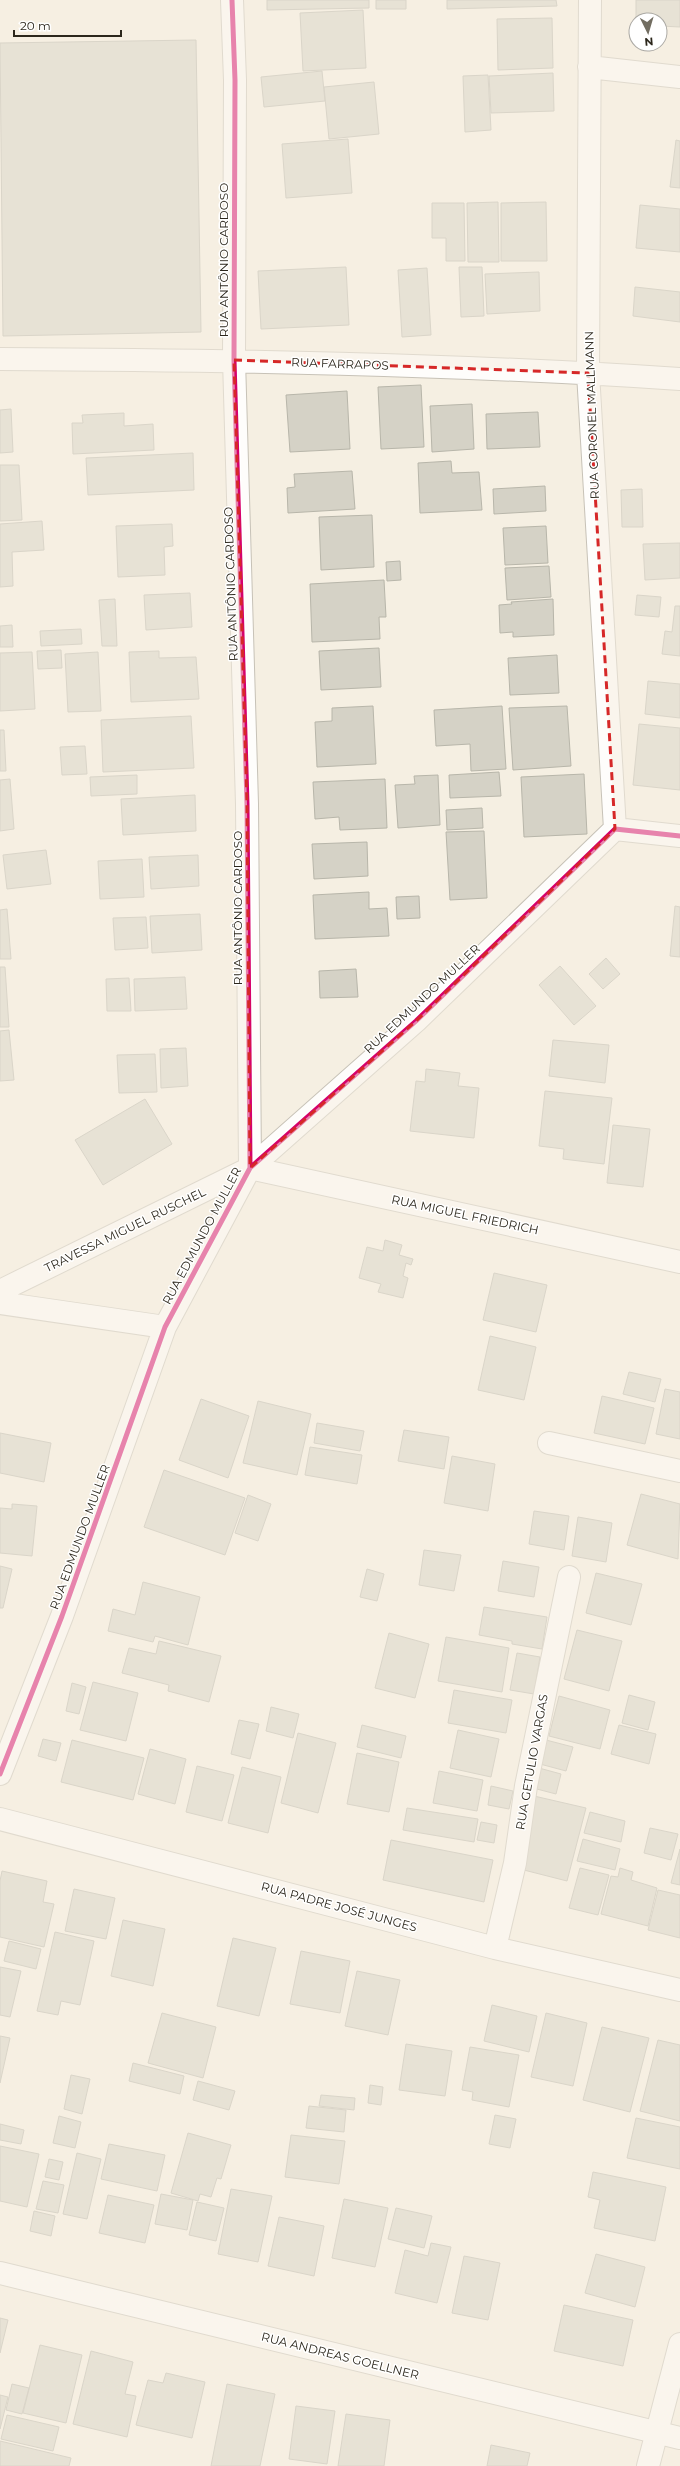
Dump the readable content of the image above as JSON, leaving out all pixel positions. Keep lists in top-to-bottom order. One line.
{"streets":{"street":["RUA ANTÔNIO CARDOSO","RUA FARRAPOS","RUA CORONEL MALLMANN","RUA EDMUNDO MULLER","RUA MIGUEL FRIEDRICH","TRAVESSA MIGUEL RUSCHEL","RUA GETULIO VARGAS","RUA PADRE JOSÉ JUNGES","RUA ANDREAS GOELLNER"]},"crossings":[["RUA ANTÔNIO CARDOSO","RUA FARRAPOS"],["RUA ANTÔNIO CARDOSO","RUA EDMUNDO MULLER"],["RUA ANTÔNIO CARDOSO","RUA MIGUEL FRIEDRICH"],["RUA ANTÔNIO CARDOSO","TRAVESSA MIGUEL RUSCHEL"],["RUA FARRAPOS","RUA CORONEL MALLMANN"],["RUA CORONEL MALLMANN","RUA EDMUNDO MULLER"],["RUA EDMUNDO MULLER","RUA MIGUEL FRIEDRICH"],["RUA EDMUNDO MULLER","TRAVESSA MIGUEL RUSCHEL"],["RUA MIGUEL FRIEDRICH","TRAVESSA MIGUEL RUSCHEL"],["RUA GETULIO VARGAS","RUA PADRE JOSÉ JUNGES"]],"scale_bar":"20 m","north":"bottom"}
